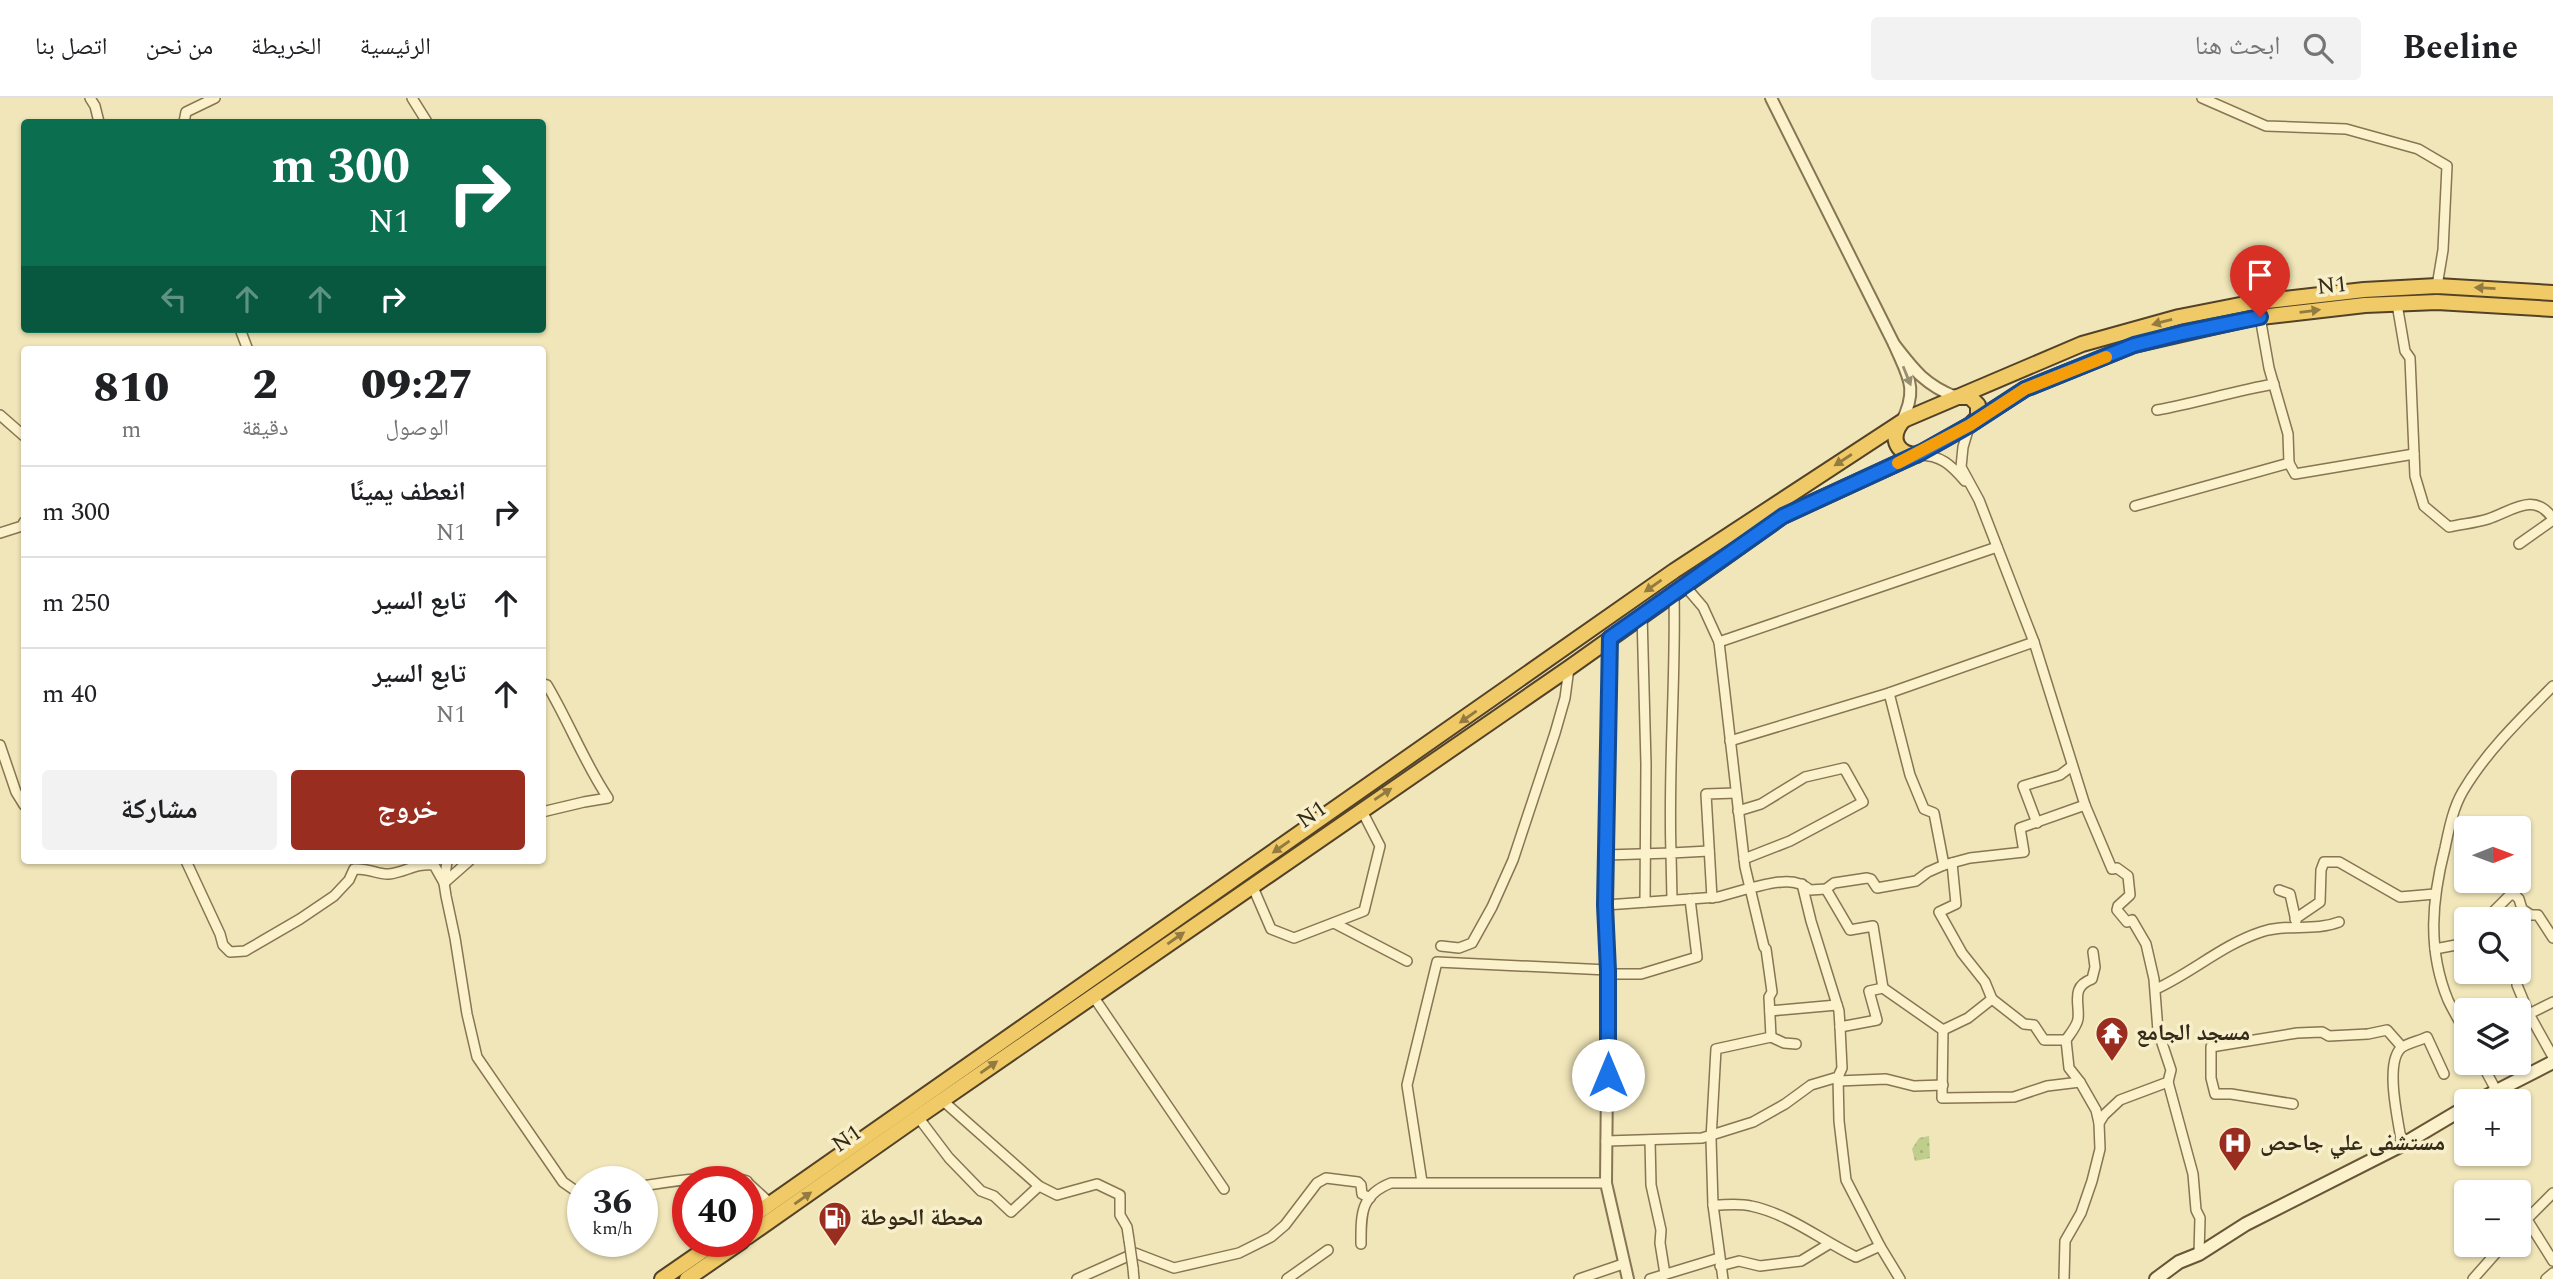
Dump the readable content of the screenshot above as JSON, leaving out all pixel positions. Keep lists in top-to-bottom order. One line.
{"streets":{"highway":["N1"]},"places":{"temple":["مسجد الجامع"],"hospital":["مستشفى علي جاحص"],"fuel station":["محطة الحوطة"]},"north":"right","page":{"header":"Beeline","search":"ابحث هنا","nav":["الرئيسية","الخريطة","من نحن","اتصل بنا"],"turn":["300 m","N1"],"eta":["09:27","الوصول","2","دقيقة","810","m"],"list":[{"name":"انعطف يمينًا","note":"N1","value":"300 m"},{"name":"تابع السير","value":"250 m"},{"name":"تابع السير","note":"N1","value":"40 m"}],"buttons":["خروج","مشاركة"],"map_buttons":["+","−"],"speed":"36 km/h","limit":"40"}}
